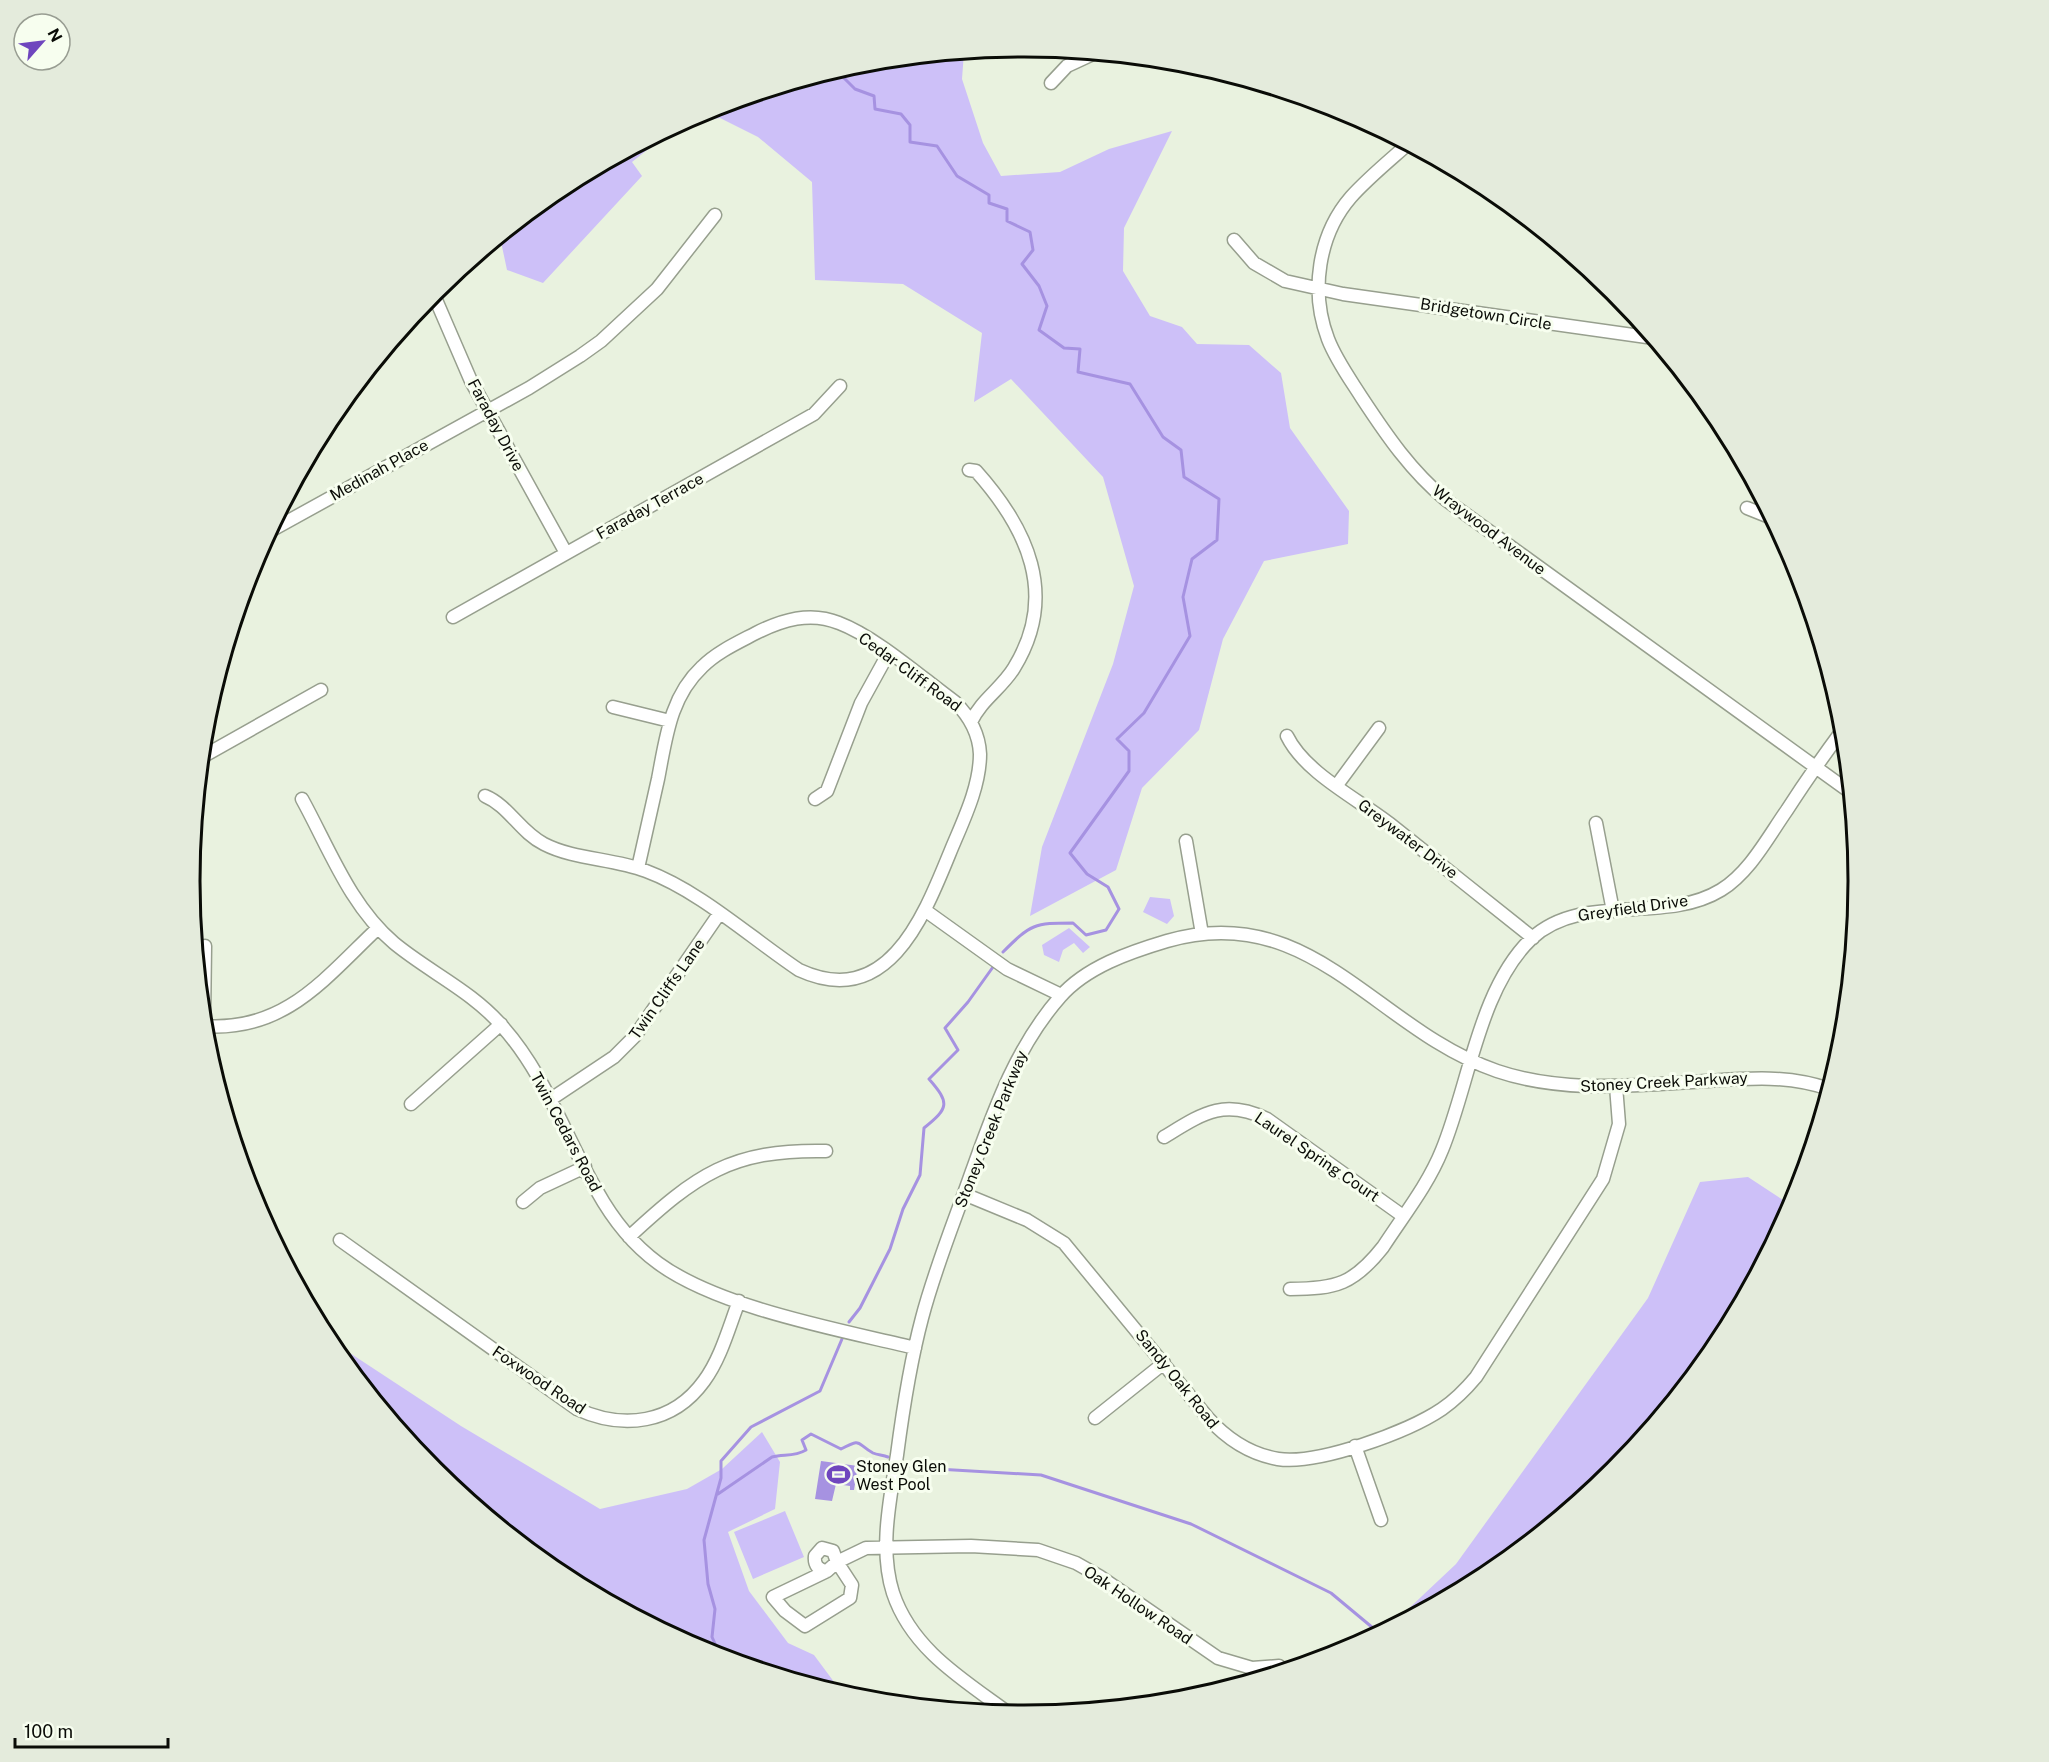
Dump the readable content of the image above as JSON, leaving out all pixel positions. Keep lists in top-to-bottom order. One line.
{"streets":{"street":["Bridgetown Circle","Faraday Drive","Medinah Place","Faraday Terrace","Wraywood Avenue","Cedar Cliff Road","Greywater Drive","Greyfield Drive","Twin Cliffs Lane","Stoney Creek Parkway","Twin Cedars Road","Laurel Spring Court","Sandy Oak Road","Foxwood Road","Oak Hollow Road"]},"crossings":[["Bridgetown Circle","Wraywood Avenue"],["Faraday Drive","Medinah Place"],["Faraday Drive","Faraday Terrace"],["Wraywood Avenue","Greyfield Drive"],["Cedar Cliff Road","Twin Cliffs Lane"],["Greywater Drive","Greyfield Drive"],["Greyfield Drive","Stoney Creek Parkway"],["Greyfield Drive","Laurel Spring Court"],["Twin Cliffs Lane","Twin Cedars Road"],["Stoney Creek Parkway","Twin Cedars Road"],["Stoney Creek Parkway","Sandy Oak Road"],["Stoney Creek Parkway","Oak Hollow Road"],["Twin Cedars Road","Foxwood Road"]],"places":{"sports":["Stoney Glen West Pool"]},"scale_bar":"100 m","north":"top right"}
